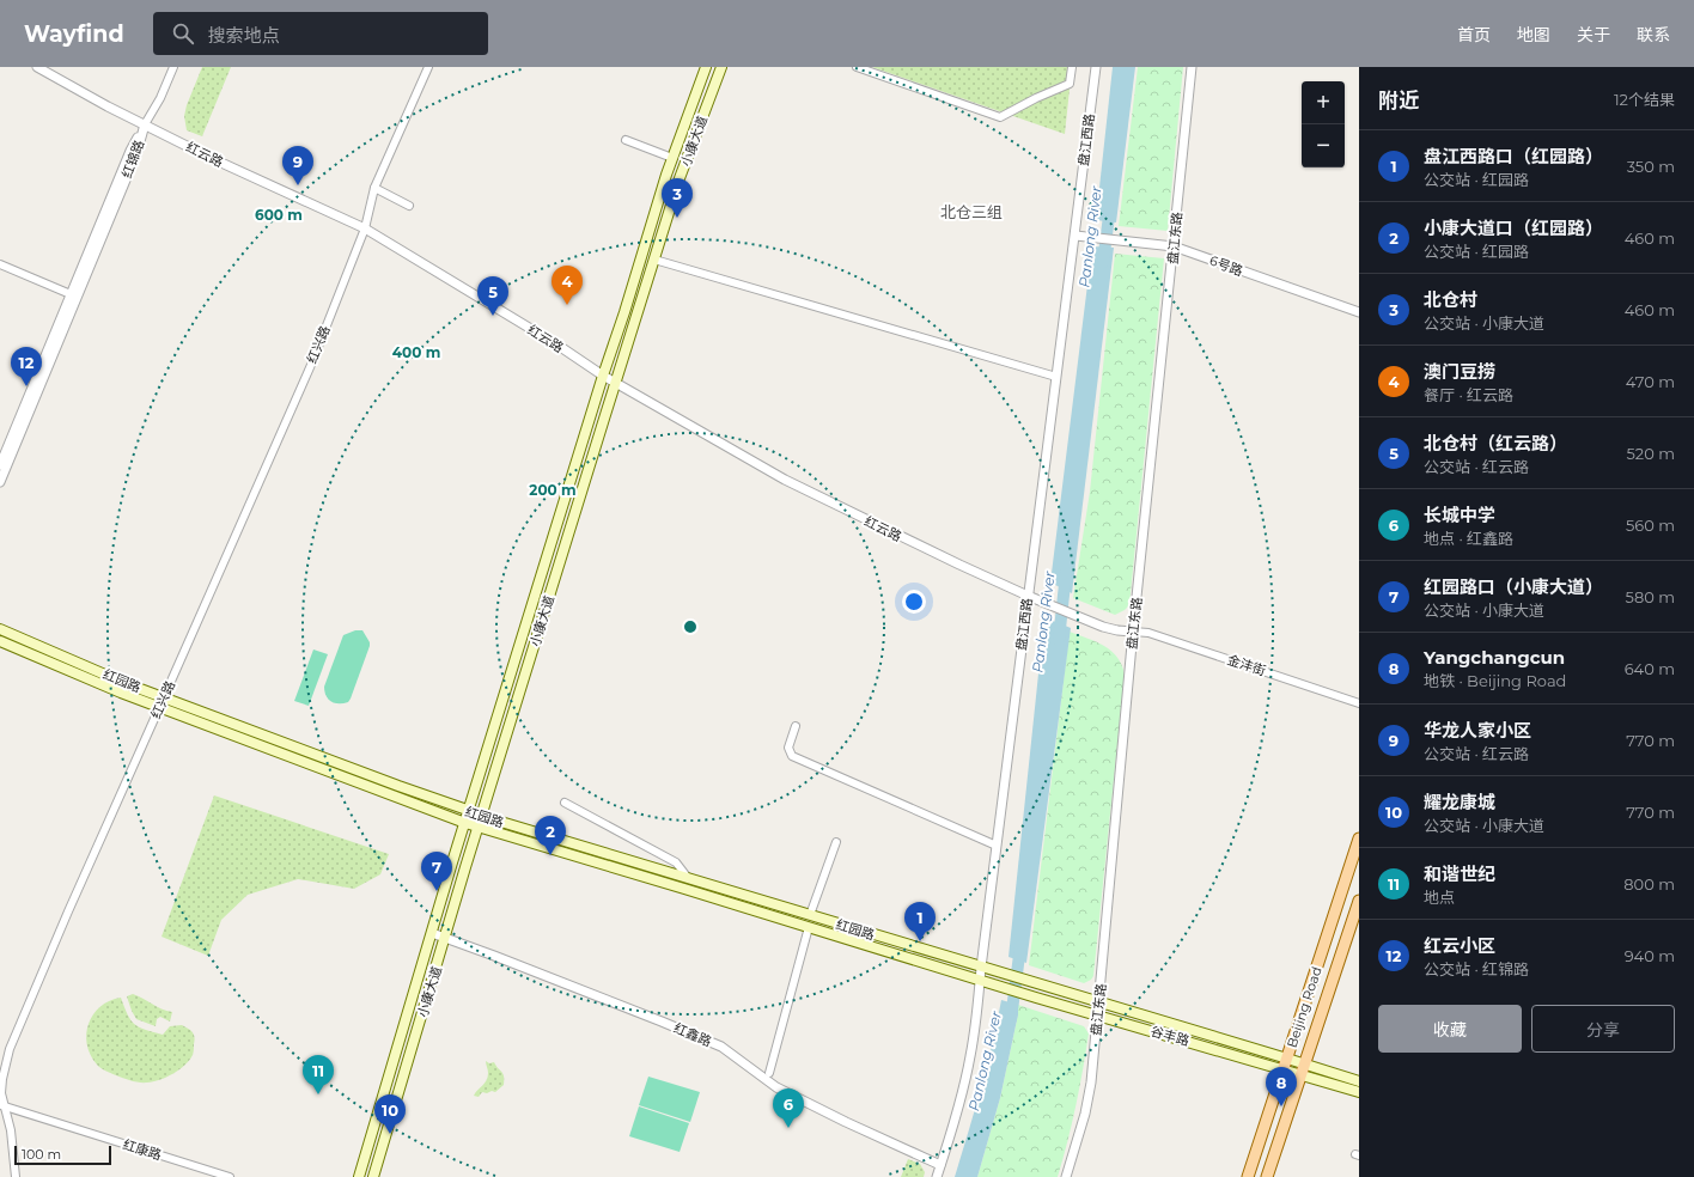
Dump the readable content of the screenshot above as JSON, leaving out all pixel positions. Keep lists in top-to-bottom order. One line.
{"streets":{"main road":["小康大道","红园路","Beijing Road","谷丰路"],"street":["盘江西路","红云路","红锦路","盘江东路","6号路","红兴路","金沣街","红鑫路","红康路"]},"crossings":[["盘江西路","红云路"],["盘江西路","6号路"],["盘江西路","红园路"],["盘江西路","红鑫路"],["盘江西路","谷丰路"],["小康大道","红云路"],["小康大道","红园路"],["小康大道","红鑫路"],["红云路","红锦路"],["红云路","盘江东路"],["红云路","红兴路"],["红云路","金沣街"],["盘江东路","6号路"],["盘江东路","金沣街"],["盘江东路","谷丰路"],["红兴路","红园路"],["红兴路","红康路"],["红园路","谷丰路"],["Beijing Road","谷丰路"]],"districts":["北仓三组"],"water":["Panlong River"],"scale_bar":"100 m","page":{"header":"Wayfind","search":"搜索地点","nav":["首页","地图","关于","联系"],"heading":["附近","12个结果"],"map_buttons":["+","−"],"list":[{"mark":"1","name":"盘江西路口（红园路）","note":"公交站 · 红园路","value":"350 m"},{"mark":"2","name":"小康大道口（红园路）","note":"公交站 · 红园路","value":"460 m"},{"mark":"3","name":"北仓村","note":"公交站 · 小康大道","value":"460 m"},{"mark":"4","name":"澳门豆捞","note":"餐厅 · 红云路","value":"470 m"},{"mark":"5","name":"北仓村（红云路）","note":"公交站 · 红云路","value":"520 m"},{"mark":"6","name":"长城中学","note":"地点 · 红鑫路","value":"560 m"},{"mark":"7","name":"红园路口（小康大道）","note":"公交站 · 小康大道","value":"580 m"},{"mark":"8","name":"Yangchangcun","note":"地铁 · Beijing Road","value":"640 m"},{"mark":"9","name":"华龙人家小区","note":"公交站 · 红云路","value":"770 m"},{"mark":"10","name":"耀龙康城","note":"公交站 · 小康大道","value":"770 m"},{"mark":"11","name":"和谐世纪","note":"地点","value":"800 m"},{"mark":"12","name":"红云小区","note":"公交站 · 红锦路","value":"940 m"}],"pins":["9","3","4","5","12","2","7","1","11","8","6","10"],"buttons":["收藏","分享"],"scale":"100 m"},"rings":["600 m","400 m","200 m"]}
